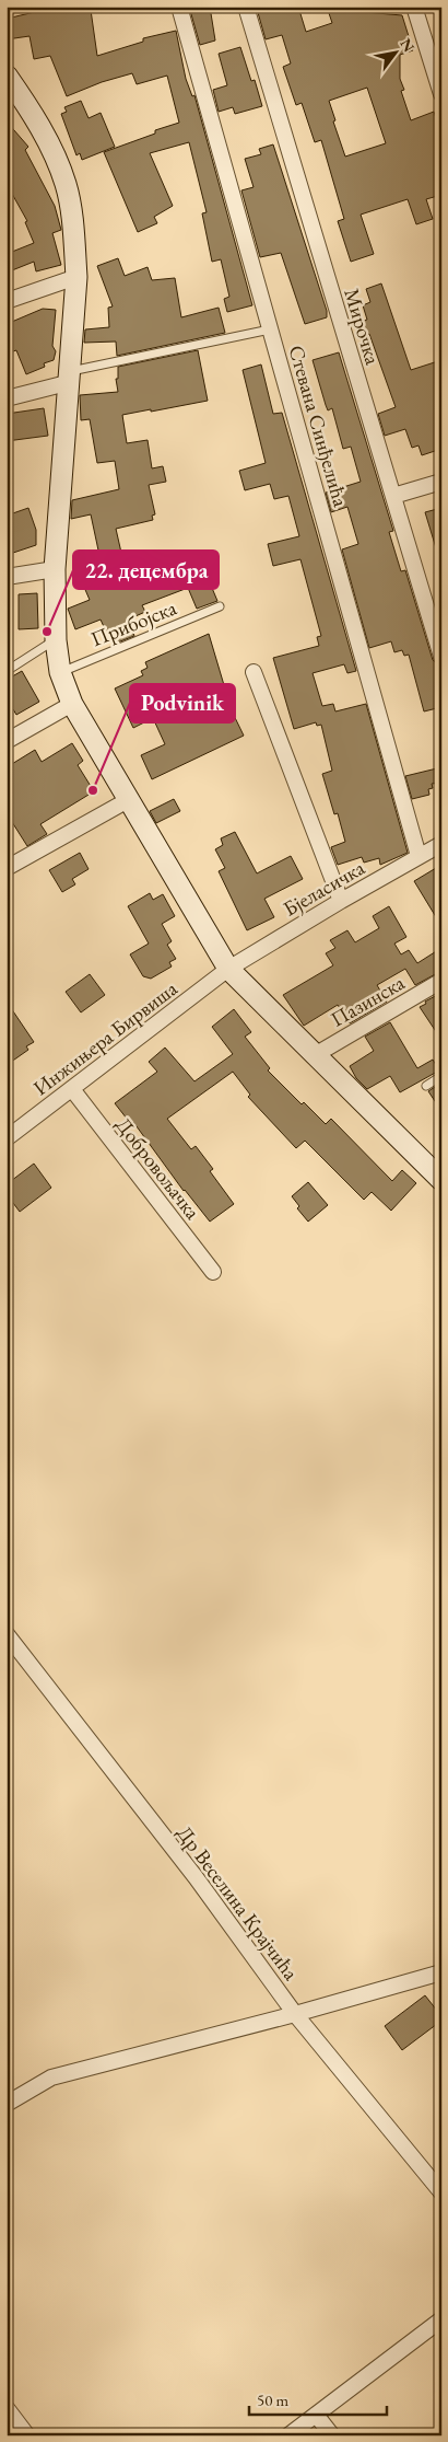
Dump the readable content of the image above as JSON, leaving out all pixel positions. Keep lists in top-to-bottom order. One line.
{"streets":{"street":["Мирочка","Стевана Синђелића","Бјеласичка","Пазинска","Инжињера Бирвиша","Добровољачка","Др Веселина Крајчића"],"lane":["Прибојска"]},"crossings":[["Стевана Синђелића","Бјеласичка"],["Бјеласичка","Инжињера Бирвиша"],["Инжињера Бирвиша","Добровољачка"]],"places":["22. децембра","Podvinik"],"scale_bar":"50 m","north":"top right"}
